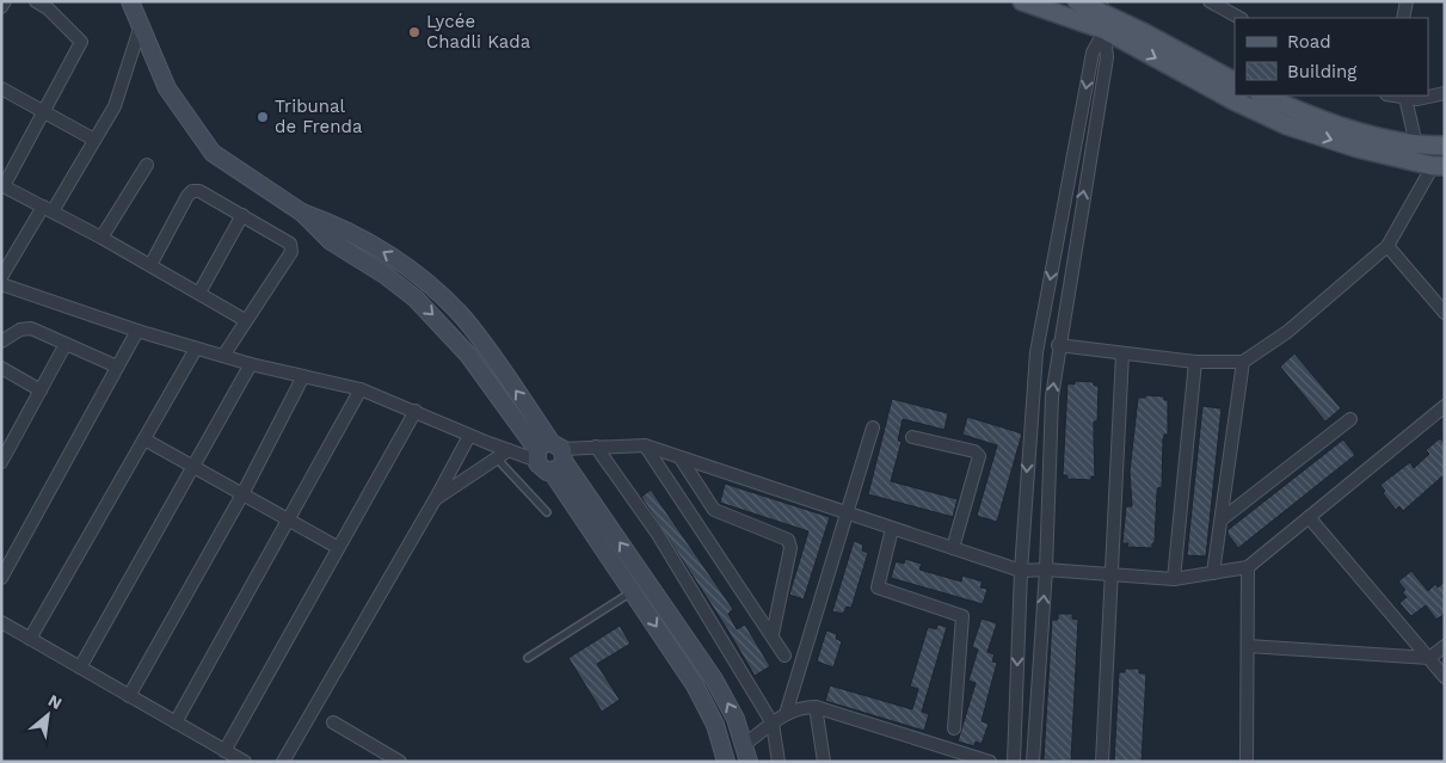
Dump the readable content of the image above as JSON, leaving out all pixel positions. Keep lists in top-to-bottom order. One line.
{"places":["Lycée Chadli Kada","Tribunal de Frenda"],"legend":["Road","Building"],"north":"top right"}
